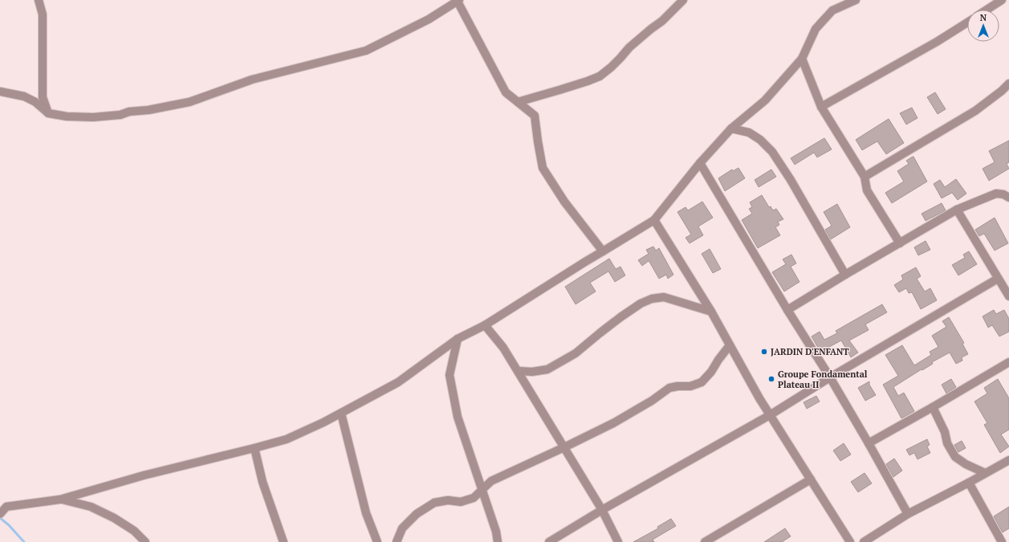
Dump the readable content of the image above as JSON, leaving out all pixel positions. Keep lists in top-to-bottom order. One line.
{"places":["JARDIN D'ENFANT","Groupe Fondamental Plateau II"],"north":"top"}
